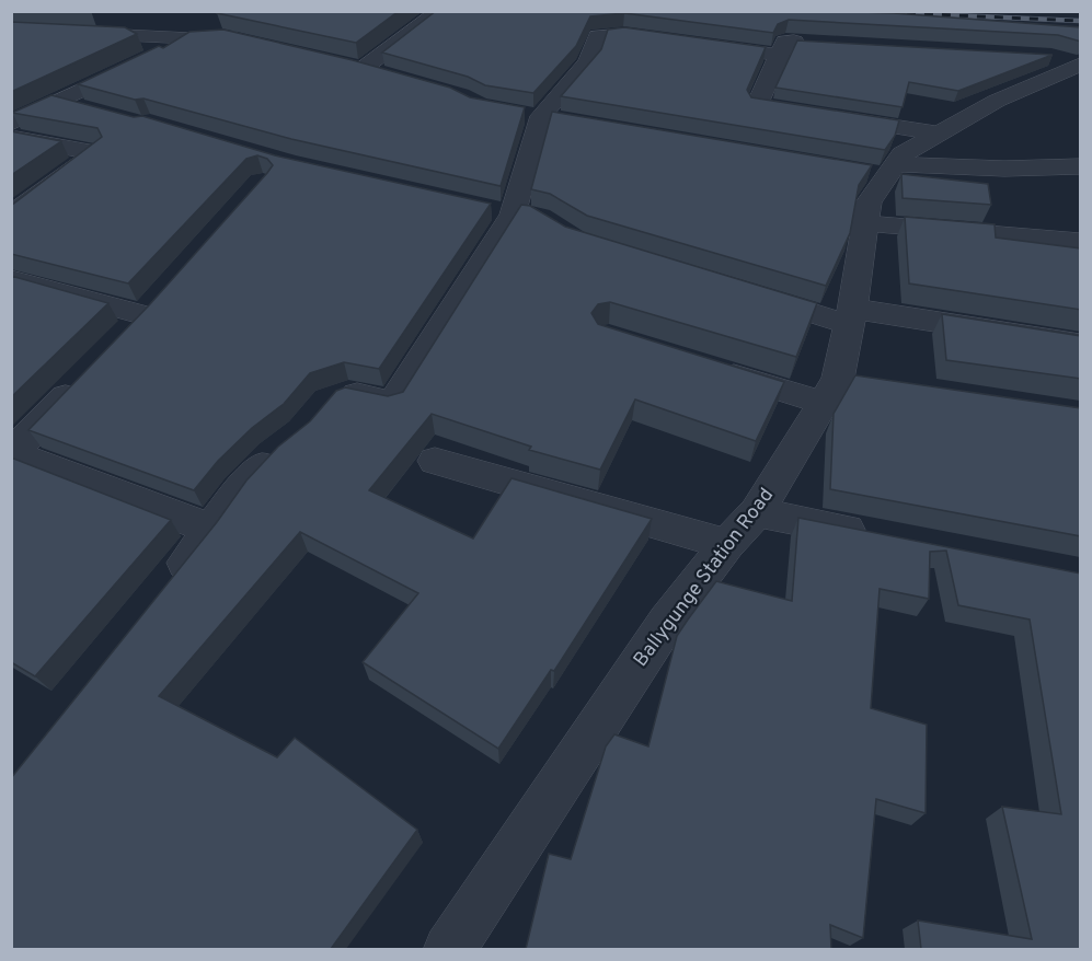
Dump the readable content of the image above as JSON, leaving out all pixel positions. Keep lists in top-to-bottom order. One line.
{"streets":{"street":["Ballygunge Station Road"]}}
